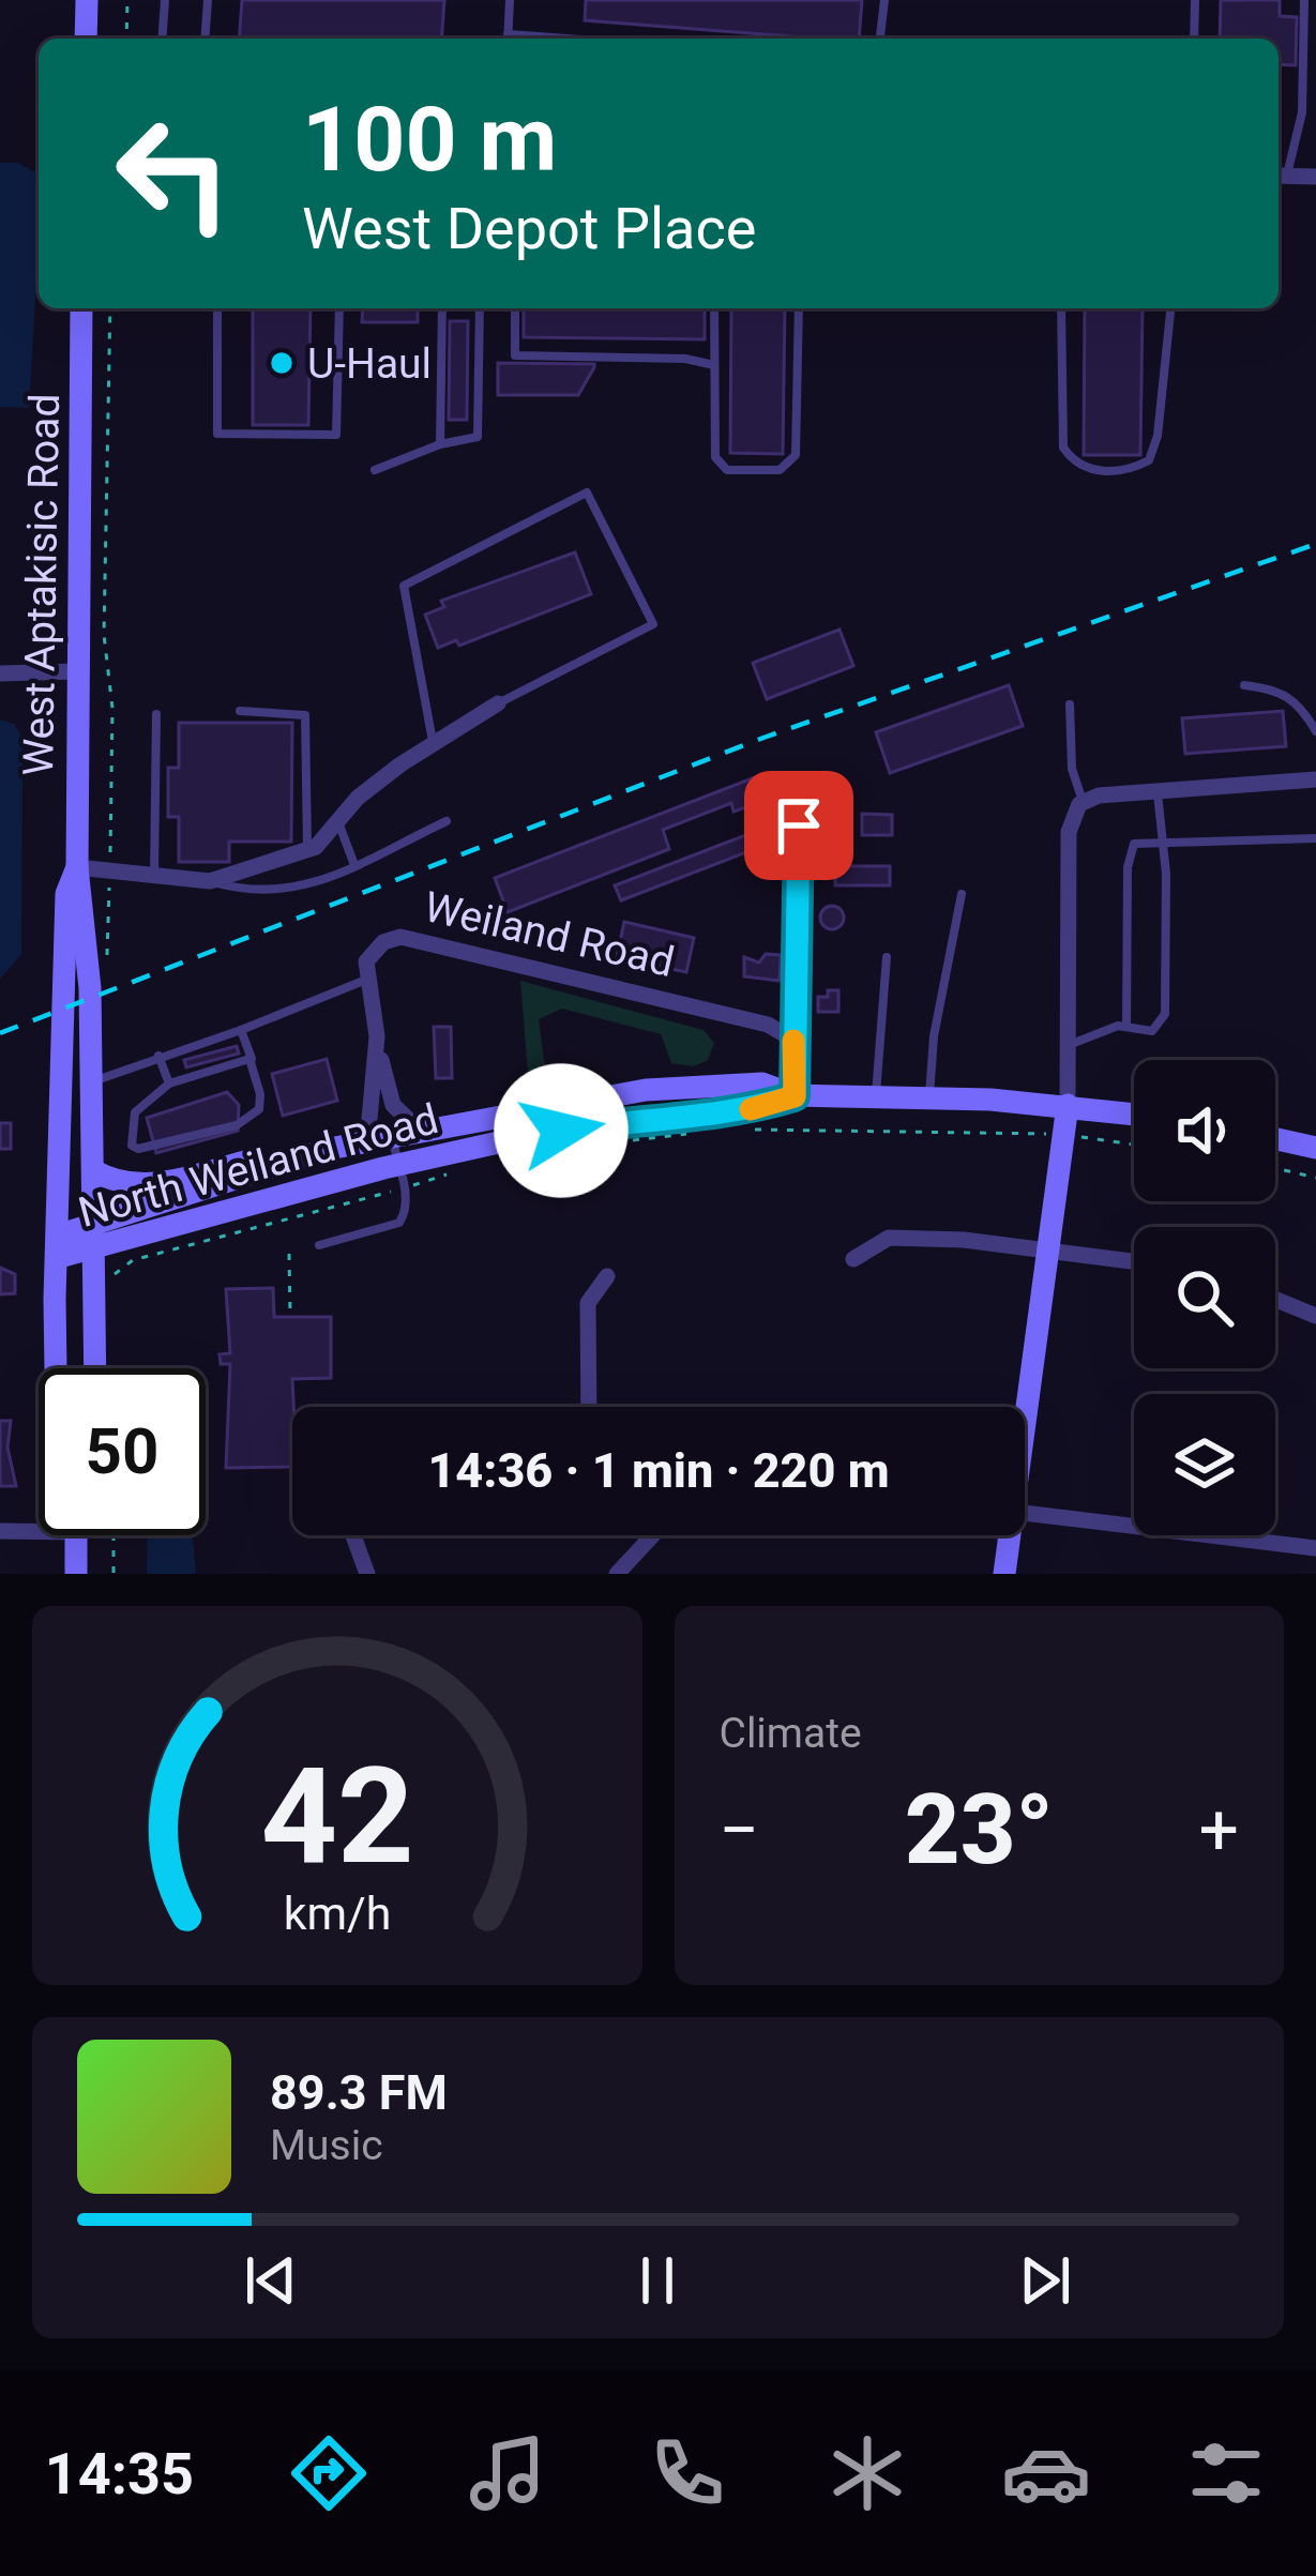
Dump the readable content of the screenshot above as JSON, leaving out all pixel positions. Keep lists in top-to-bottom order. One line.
{"streets":{"main road":["West Aptakisic Road","North Weiland Road"],"street":["Weiland Road"]},"crossings":[["West Aptakisic Road","North Weiland Road"]],"places":["U-Haul"],"page":{"turn":["100 m","West Depot Place"],"limit":"50","trip":"14:36 · 1 min · 220 m","tile":"Climate","heat":["−","23°","+"],"song":["89.3 FM","Music"],"tabs":"14:35","gauge":["42","km/h"]}}
